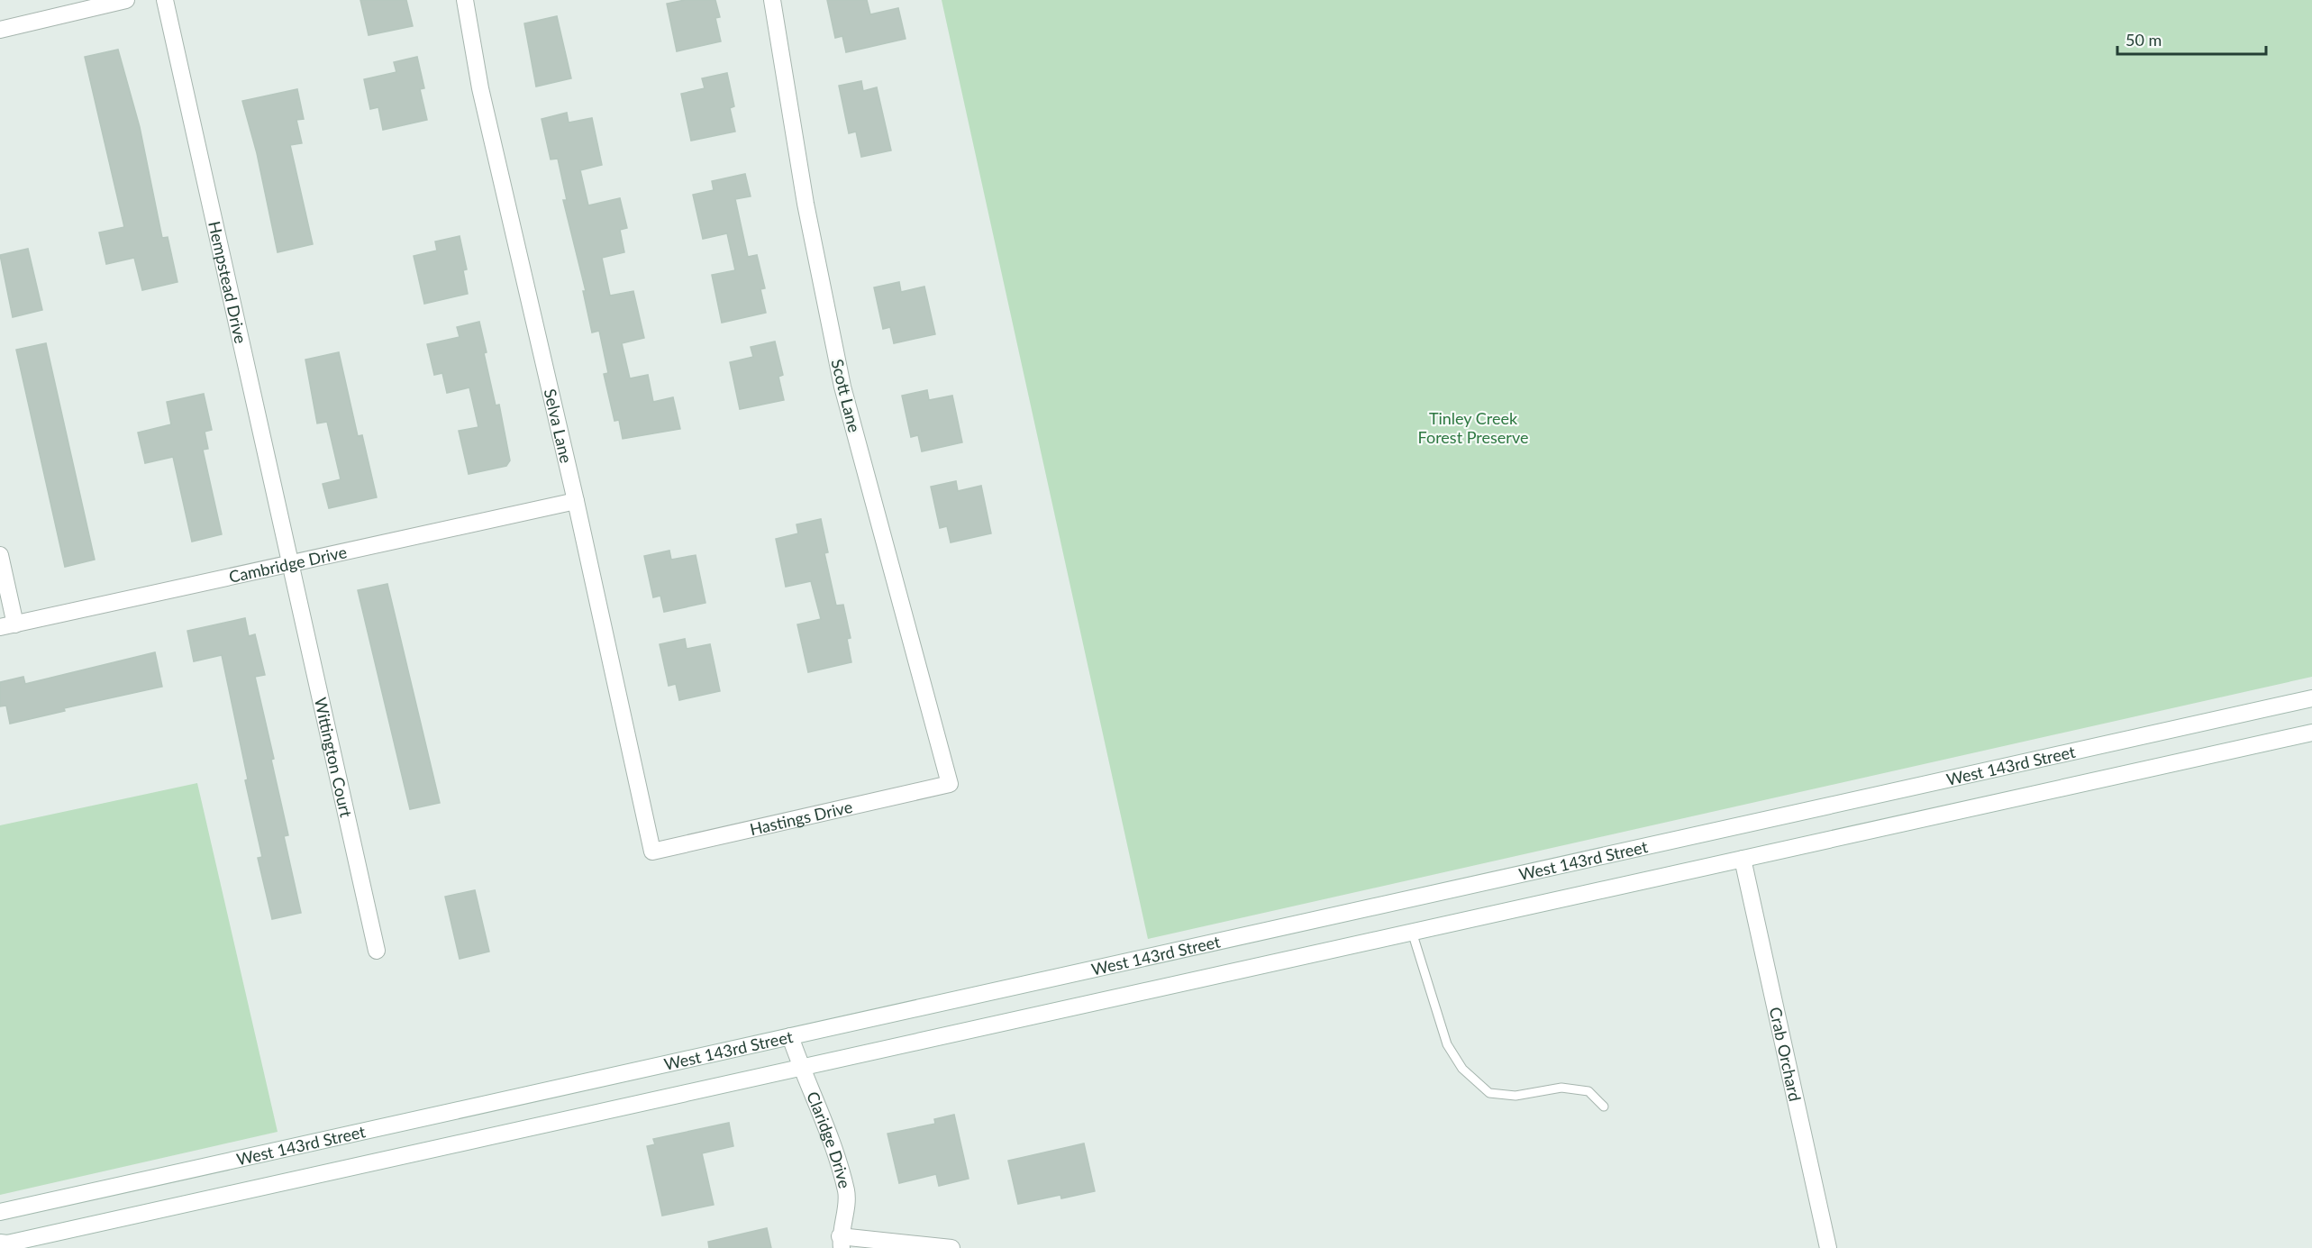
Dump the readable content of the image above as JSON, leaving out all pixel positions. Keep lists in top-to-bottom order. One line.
{"streets":{"main road":["Hempstead Drive","Scott Lane","Selva Lane","Cambridge Drive","Wittington Court","West 143rd Street","Hastings Drive","Crab Orchard","Claridge Drive"]},"crossings":[["Hempstead Drive","Cambridge Drive"],["Hempstead Drive","Wittington Court"],["Scott Lane","Hastings Drive"],["Selva Lane","Cambridge Drive"],["Selva Lane","Hastings Drive"],["Cambridge Drive","Wittington Court"],["West 143rd Street","Crab Orchard"],["West 143rd Street","Claridge Drive"]],"parks":["Tinley Creek Forest Preserve"],"scale_bar":"50 m"}
